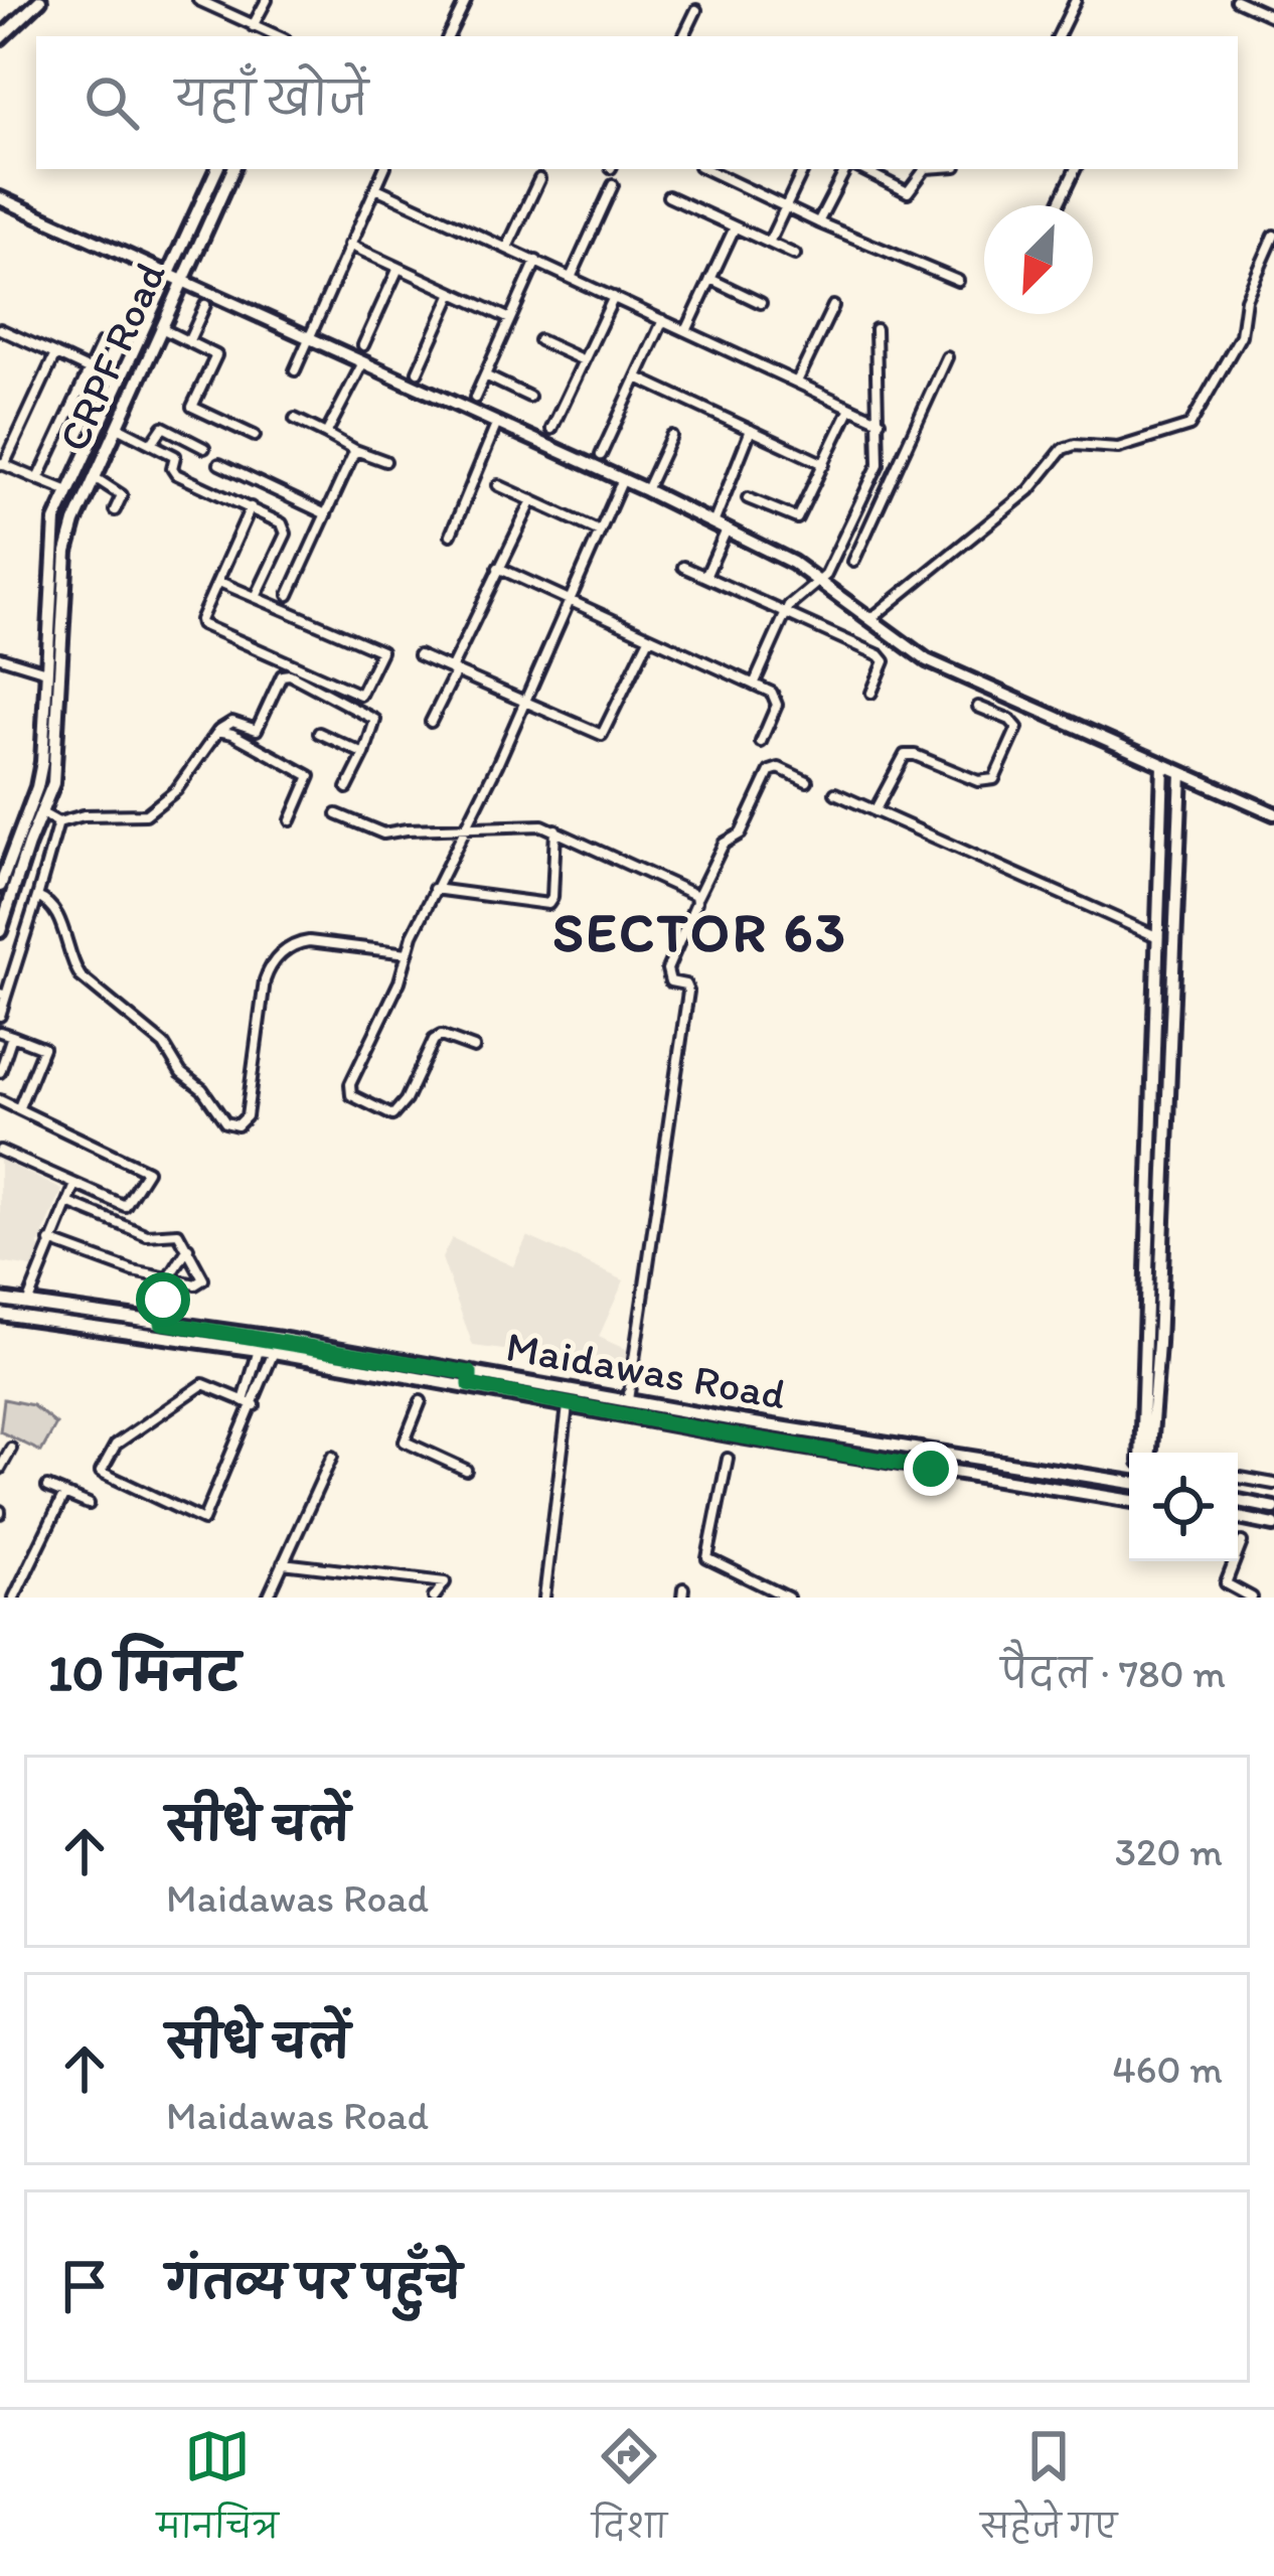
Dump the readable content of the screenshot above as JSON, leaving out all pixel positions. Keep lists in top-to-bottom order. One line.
{"streets":{"street":["CRPF Road","Maidawas Road"]},"districts":["SECTOR 63"],"north":"bottom left","page":{"search":"यहाँ खोजें","heading":["10 मिनट","पैदल · 780 m"],"list":[["सीधे चलें","Maidawas Road","320 m"],["सीधे चलें","Maidawas Road","460 m"],"गंतव्य पर पहुँचे"],"nav":["मानचित्र","दिशा","सहेजे गए"]}}
